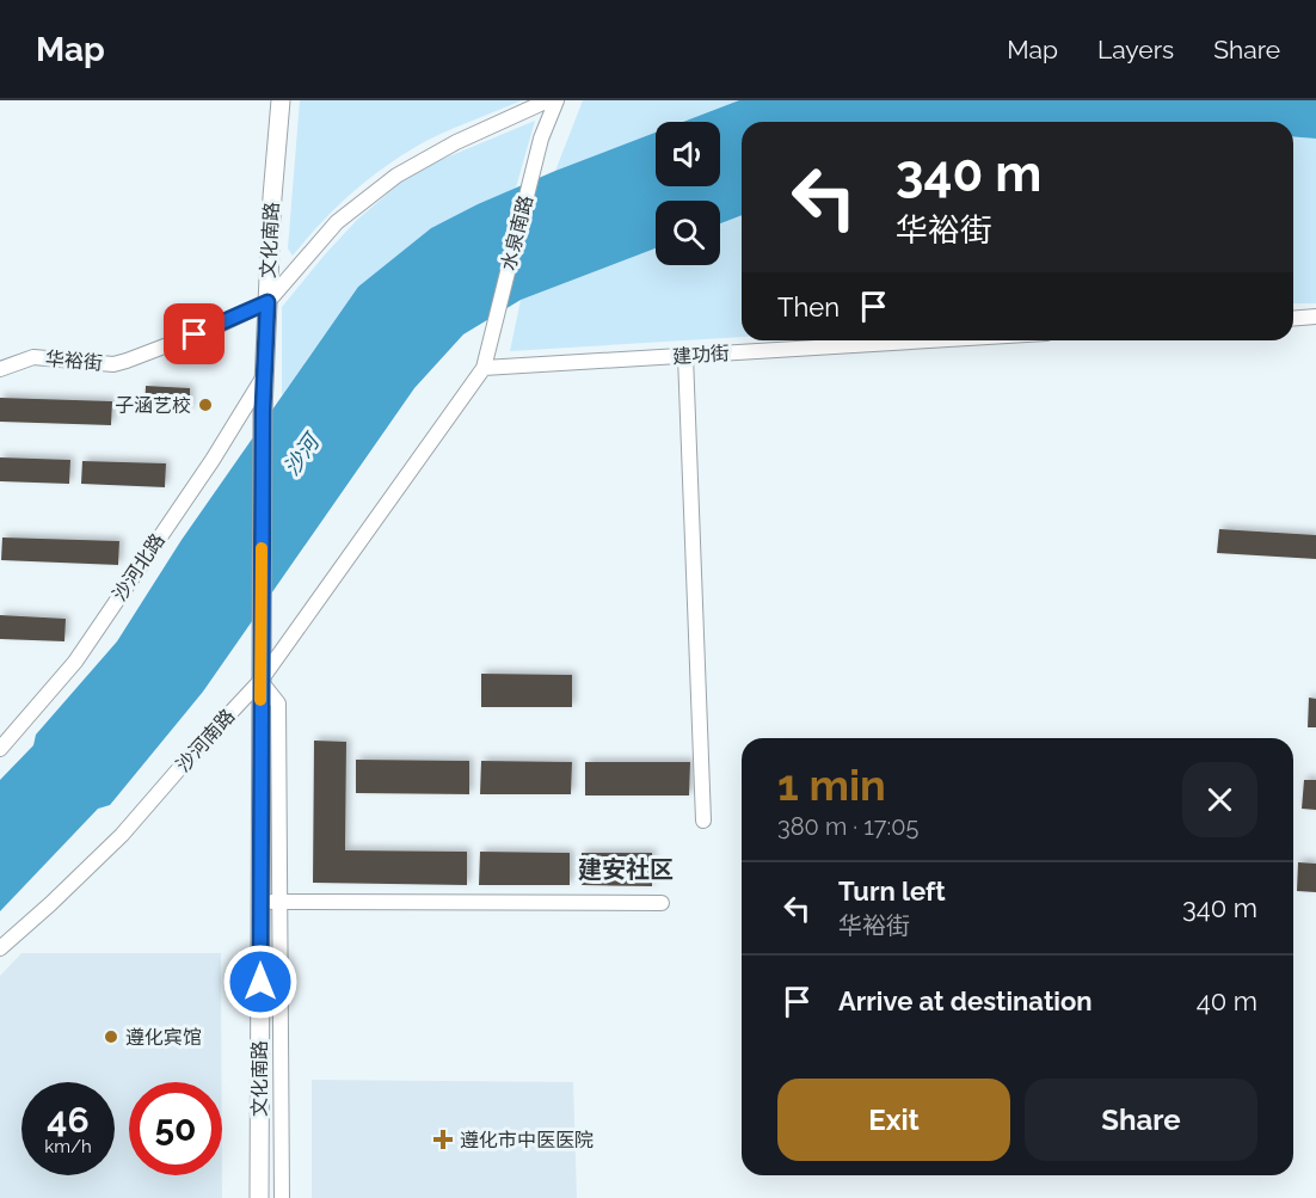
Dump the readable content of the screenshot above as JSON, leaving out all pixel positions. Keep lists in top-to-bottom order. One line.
{"streets":{"main road":["文化南路"],"street":["水泉南路","建功街","华裕街","沙河北路","沙河南路"]},"crossings":[["水泉南路","建功街"],["水泉南路","沙河南路"],["文化南路","华裕街"],["文化南路","沙河北路"],["文化南路","沙河南路"],["建功街","沙河南路"]],"districts":["建安社区"],"water":["沙河"],"places":{"other":["子涵艺校","遵化宾馆"],"health":["遵化市中医医院"]},"page":{"header":"Map","nav":["Map","Layers","Share"],"turn":["340 m","华裕街"],"then":"Then","heading":["1 min","380 m · 17:05"],"list":[{"name":"Turn left","note":"华裕街","value":"340 m"},{"name":"Arrive at destination","value":"40 m"}],"buttons":["Exit","Share"],"speed":"46 km/h","limit":"50"}}
